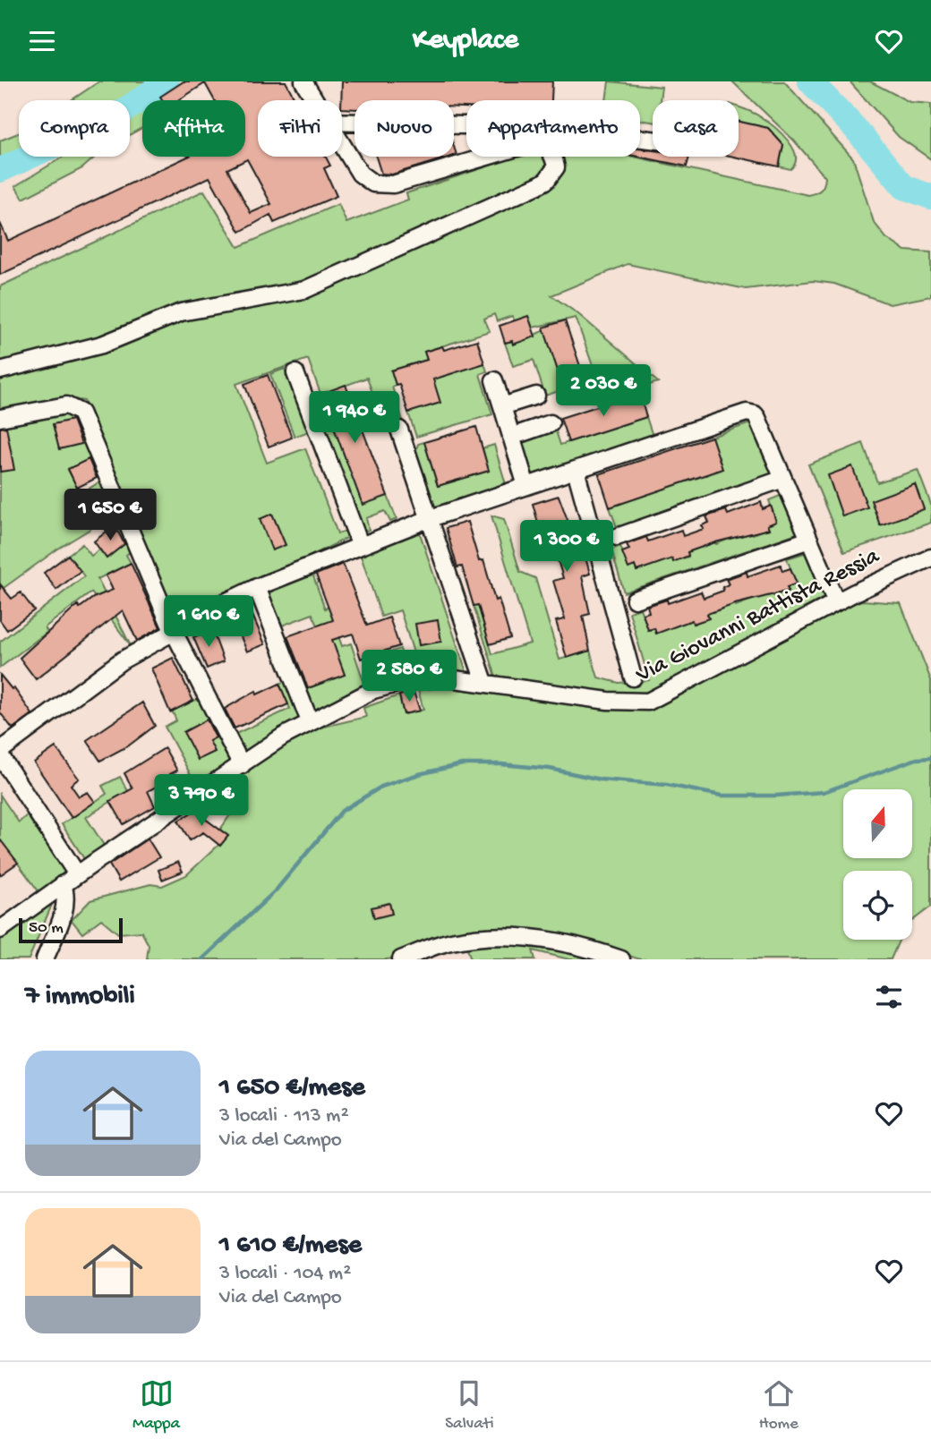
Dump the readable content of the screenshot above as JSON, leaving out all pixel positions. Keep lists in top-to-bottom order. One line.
{"streets":{"street":["Via Giovanni Battista Ressia"]},"scale_bar":"50 m","north":"top","page":{"header":"Keyplace","chip":["Compra","Affitta","Filtri","Nuovo","Appartamento","Casa"],"price":["2 030 €","1 940 €","1 650 €","1 300 €","1 610 €","2 580 €","3 790 €"],"scale":"50 m","heading":"7 immobili","list":[{"name":"1 650 €/mese","note":"3 locali · 113 m² · Via del Campo"},{"name":"1 610 €/mese","note":"3 locali · 104 m² · Via del Campo"}],"tabs":["Mappa","Salvati","Home"]}}
